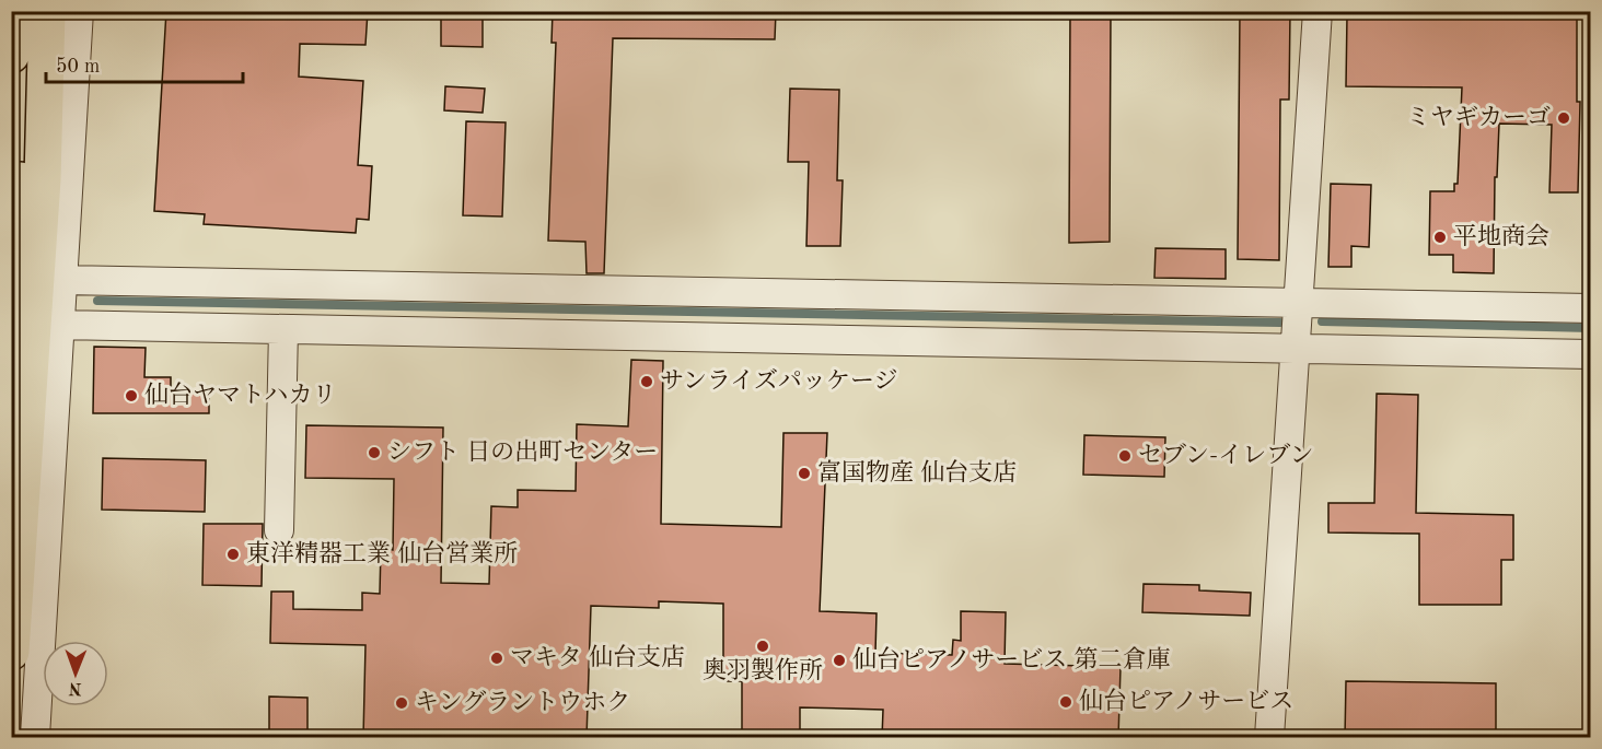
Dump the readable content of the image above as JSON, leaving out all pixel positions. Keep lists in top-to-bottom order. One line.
{"places":["ミヤギカーゴ","平地商会","サンライズパッケージ","仙台ヤマトハカリ","シフト 日の出町センター","セブン-イレブン","富国物産 仙台支店","東洋精器工業 仙台営業所","奥羽製作所","マキタ 仙台支店","仙台ピアノサービス 第二倉庫","仙台ピアノサービス","キングラントウホク"],"scale_bar":"50 m","north":"bottom"}
